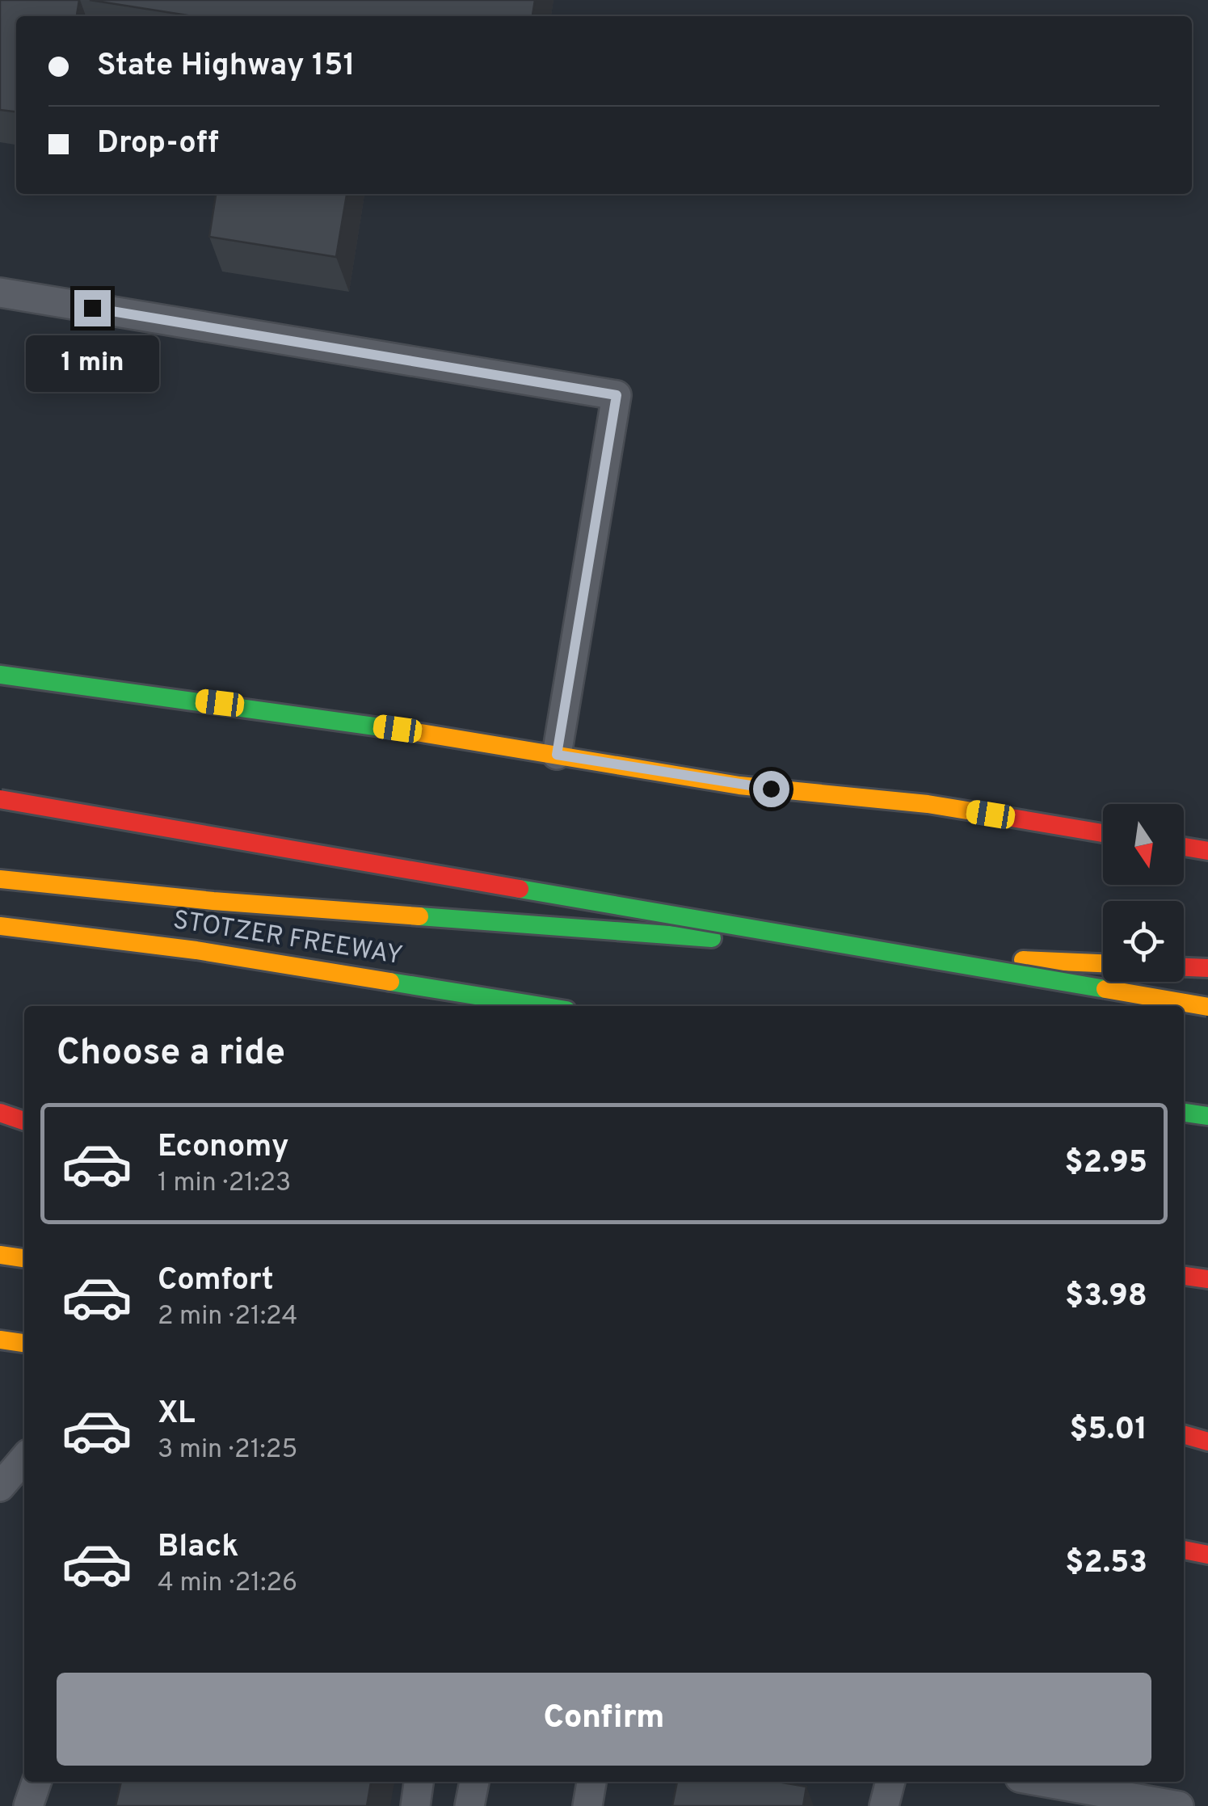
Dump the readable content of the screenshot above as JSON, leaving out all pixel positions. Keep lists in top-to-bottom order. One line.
{"streets":{"main road":["STOTZER FREEWAY"]},"north":"bottom","page":{"banner":["State Highway 151","Drop-off"],"bubble":"1 min","heading":"Choose a ride","list":[{"name":"Economy","note":"1 min · 21:23","value":"$2.95"},{"name":"Comfort","note":"2 min · 21:24","value":"$3.98"},{"name":"XL","note":"3 min · 21:25","value":"$5.01"},{"name":"Black","note":"4 min · 21:26","value":"$2.53"}],"buttons":"Confirm"}}
